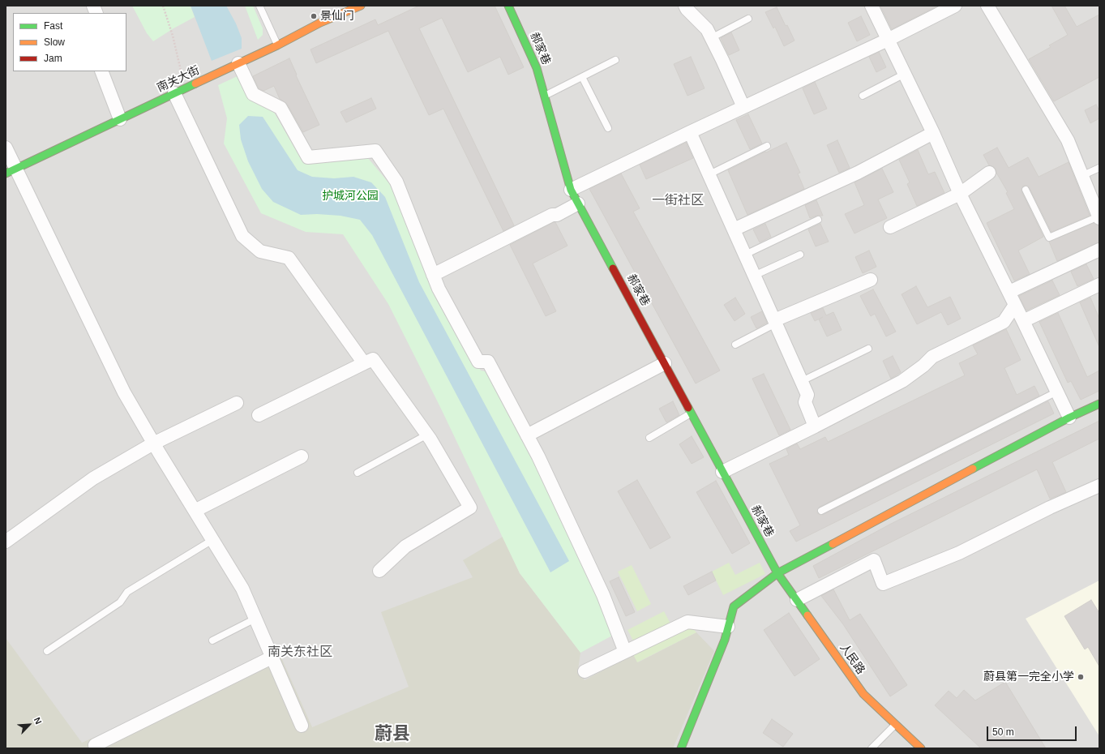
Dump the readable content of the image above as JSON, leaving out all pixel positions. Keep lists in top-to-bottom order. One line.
{"streets":{"street":["郝家巷","南关大街","人民路"]},"crossings":[["郝家巷","人民路"]],"districts":["一街社区","南关东社区","蔚县"],"parks":["护城河公园"],"places":["景仙门","蔚县第一完全小学"],"legend":["Fast","Slow","Jam"],"scale_bar":"50 m","north":"top right"}
